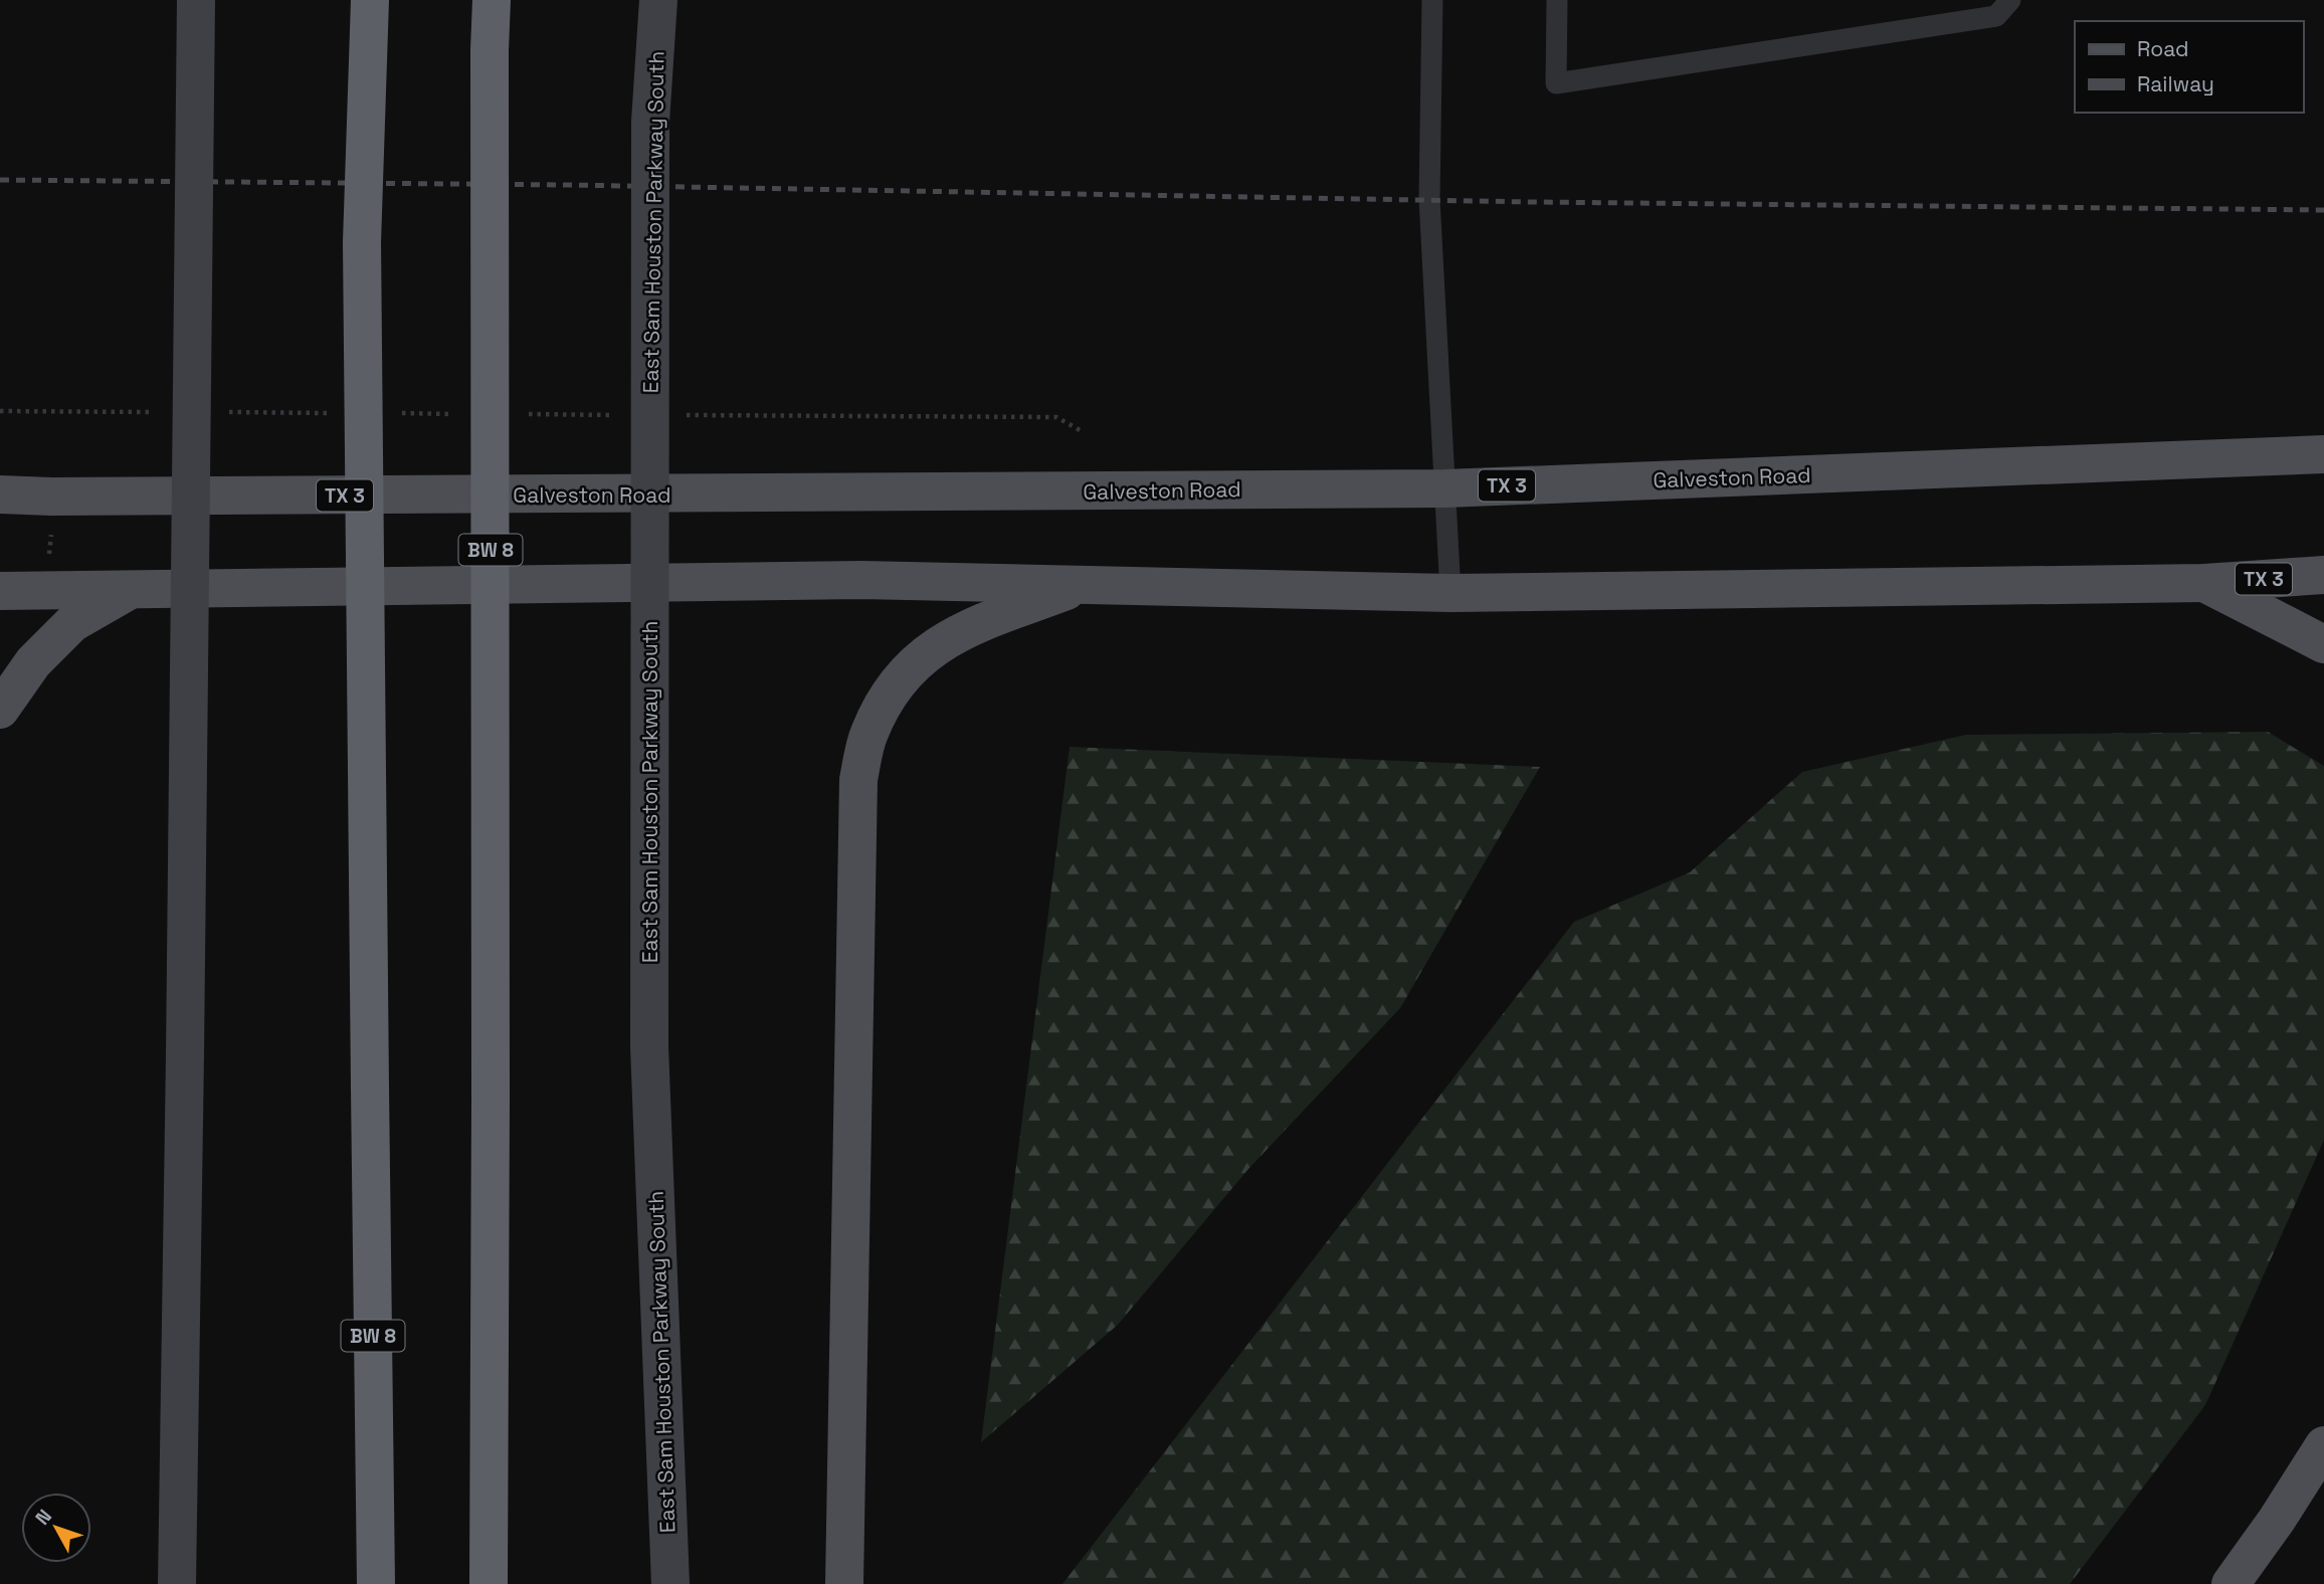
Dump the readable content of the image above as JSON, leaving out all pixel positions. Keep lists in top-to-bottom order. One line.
{"streets":{"highway":["BW 8"],"main road":["East Sam Houston Parkway South","Galveston Road","TX 3"]},"legend":["Road","Railway"],"north":"top left"}
